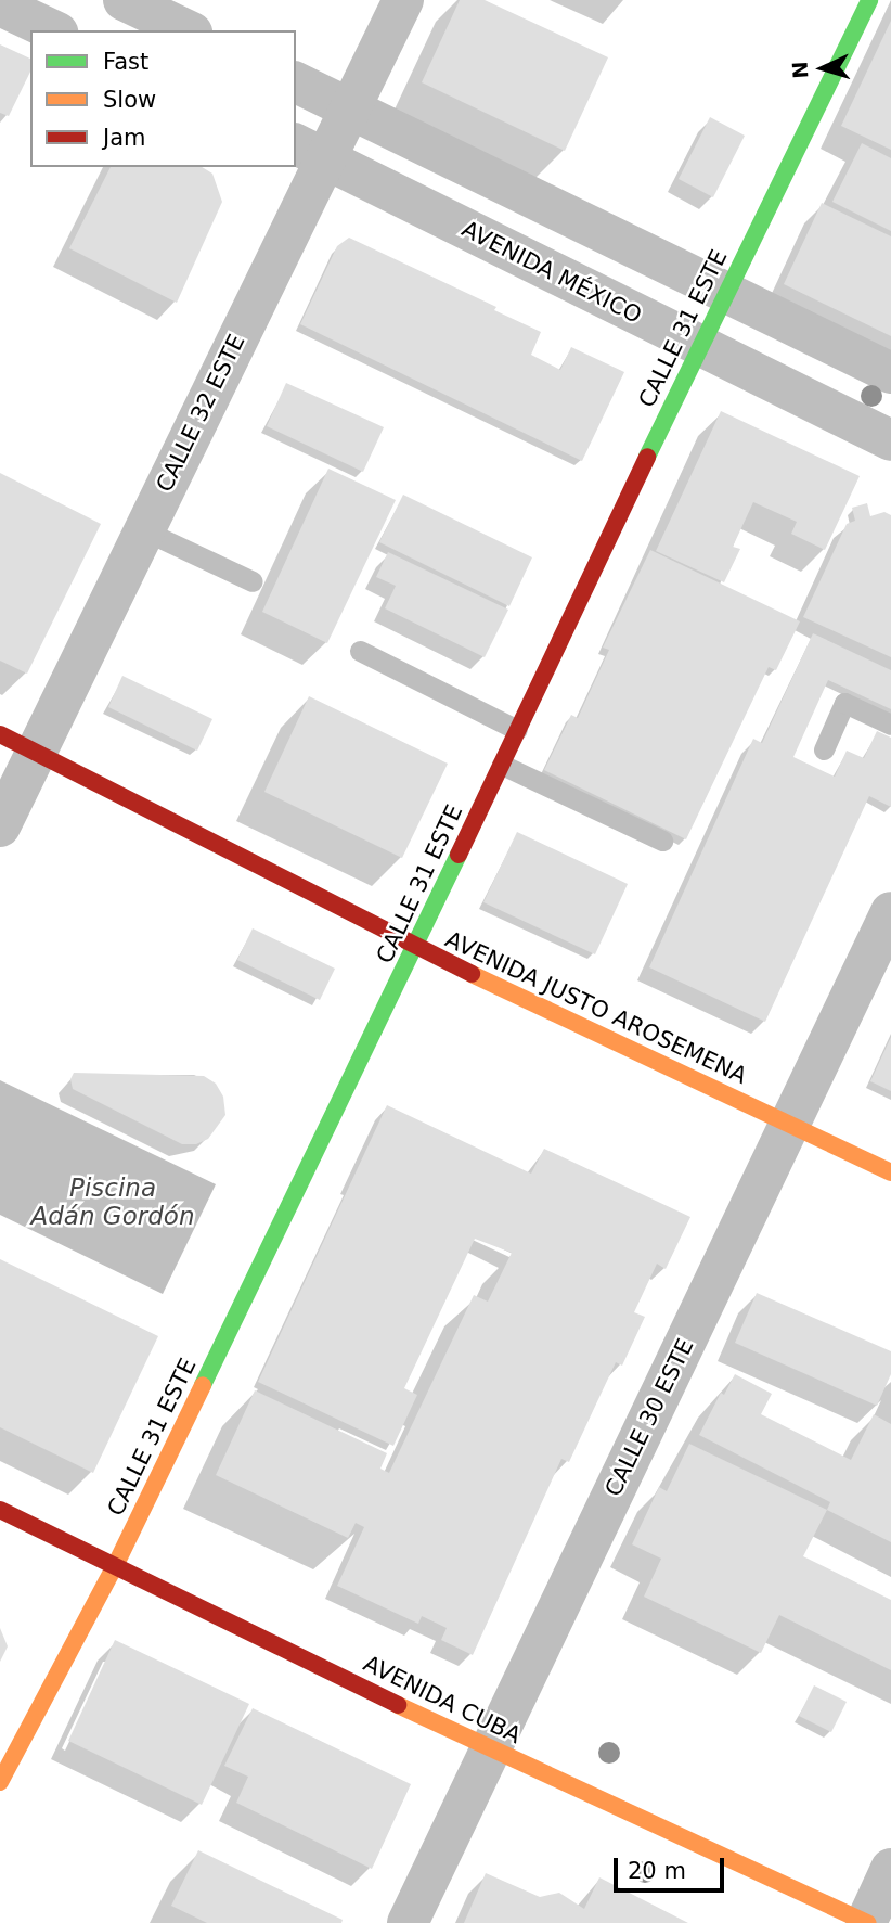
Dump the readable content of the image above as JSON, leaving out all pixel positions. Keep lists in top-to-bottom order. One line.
{"streets":{"street":["AVENIDA MÉXICO","CALLE 31 ESTE","CALLE 32 ESTE","AVENIDA JUSTO AROSEMENA","CALLE 30 ESTE","AVENIDA CUBA"]},"crossings":[["AVENIDA MÉXICO","CALLE 31 ESTE"],["AVENIDA MÉXICO","CALLE 32 ESTE"],["CALLE 31 ESTE","AVENIDA JUSTO AROSEMENA"],["CALLE 31 ESTE","AVENIDA CUBA"],["CALLE 32 ESTE","AVENIDA JUSTO AROSEMENA"],["AVENIDA JUSTO AROSEMENA","CALLE 30 ESTE"],["CALLE 30 ESTE","AVENIDA CUBA"]],"water":["Piscina Adán Gordón"],"legend":["Fast","Slow","Jam"],"scale_bar":"20 m","north":"left"}
